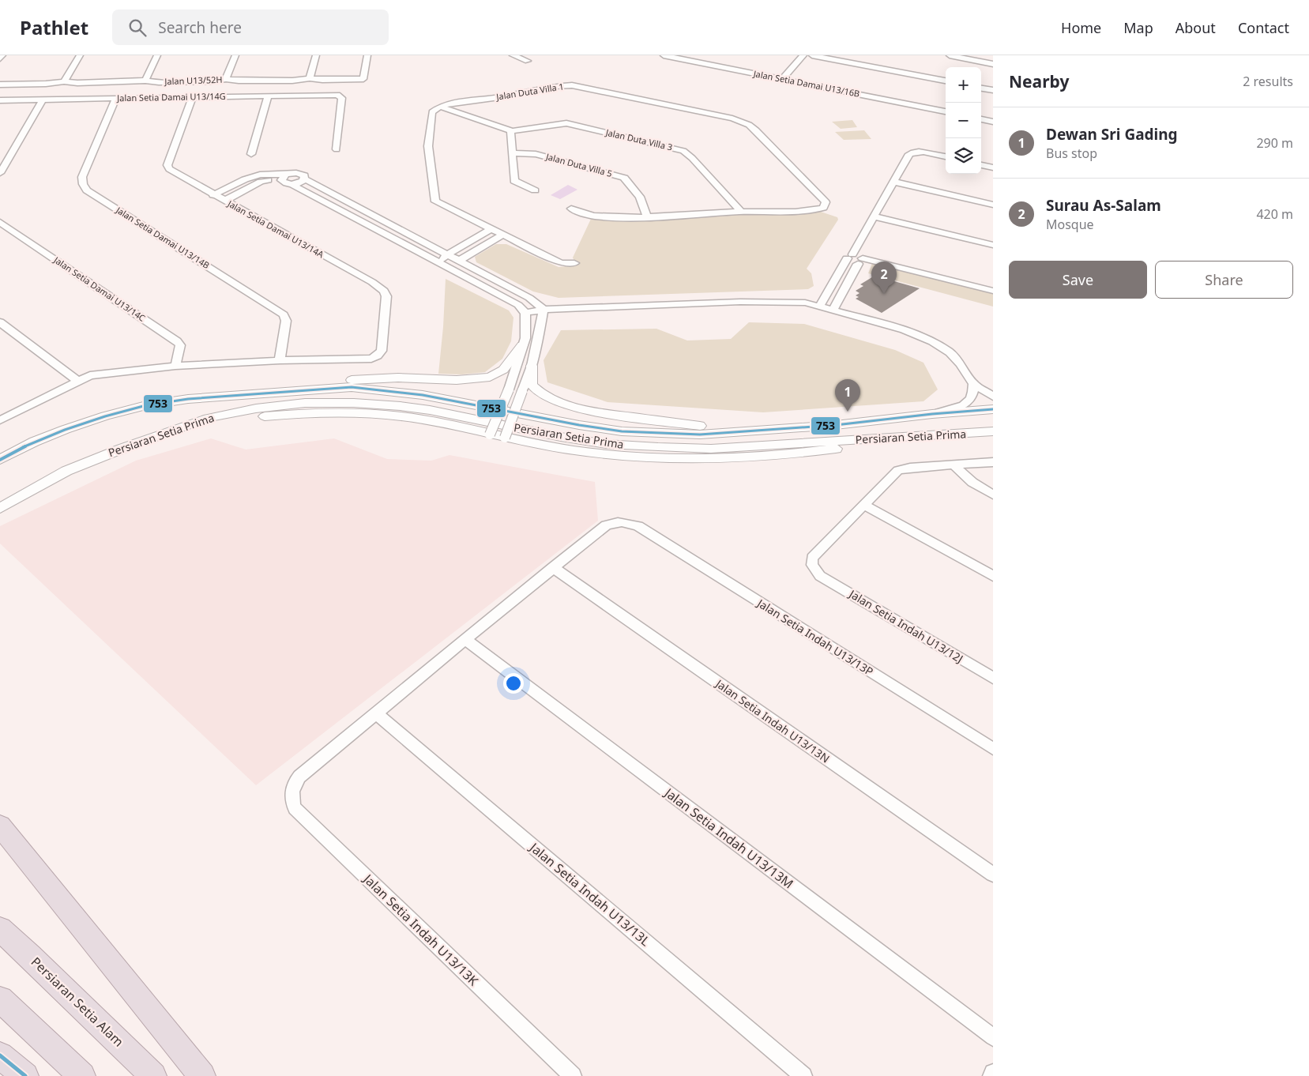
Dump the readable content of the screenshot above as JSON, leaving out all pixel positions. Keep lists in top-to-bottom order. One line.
{"streets":{"highway":["Persiaran Setia Alam"],"street":["Jalan U13/52H","Jalan Setia Damai U13/16B","Jalan Duta Villa 1","Jalan Setia Damai U13/14G","Jalan Duta Villa 3","Jalan Duta Villa 5","Jalan Setia Damai U13/14A","Jalan Setia Damai U13/14B","Jalan Setia Damai U13/14C","Persiaran Setia Prima","Jalan Setia Indah U13/12J","Jalan Setia Indah U13/13P","Jalan Setia Indah U13/13N","Jalan Setia Indah U13/13M","Jalan Setia Indah U13/13L","Jalan Setia Indah U13/13K"]},"crossings":[["Jalan Duta Villa 1","Jalan Duta Villa 3"],["Jalan Setia Damai U13/14G","Jalan Setia Damai U13/14A"],["Jalan Setia Damai U13/14G","Jalan Setia Damai U13/14B"],["Jalan Setia Damai U13/14A","Jalan Setia Damai U13/14B"],["Jalan Setia Indah U13/13P","Jalan Setia Indah U13/13N"],["Jalan Setia Indah U13/13L","Jalan Setia Indah U13/13K"]],"lines":["transit line 753"],"page":{"header":"Pathlet","search":"Search here","nav":["Home","Map","About","Contact"],"heading":["Nearby","2 results"],"map_buttons":["+","−"],"list":[{"mark":"1","name":"Dewan Sri Gading","note":"Bus stop","value":"290 m"},{"mark":"2","name":"Surau As-Salam","note":"Mosque","value":"420 m"}],"buttons":["Save","Share"],"pins":["2","1"]}}
